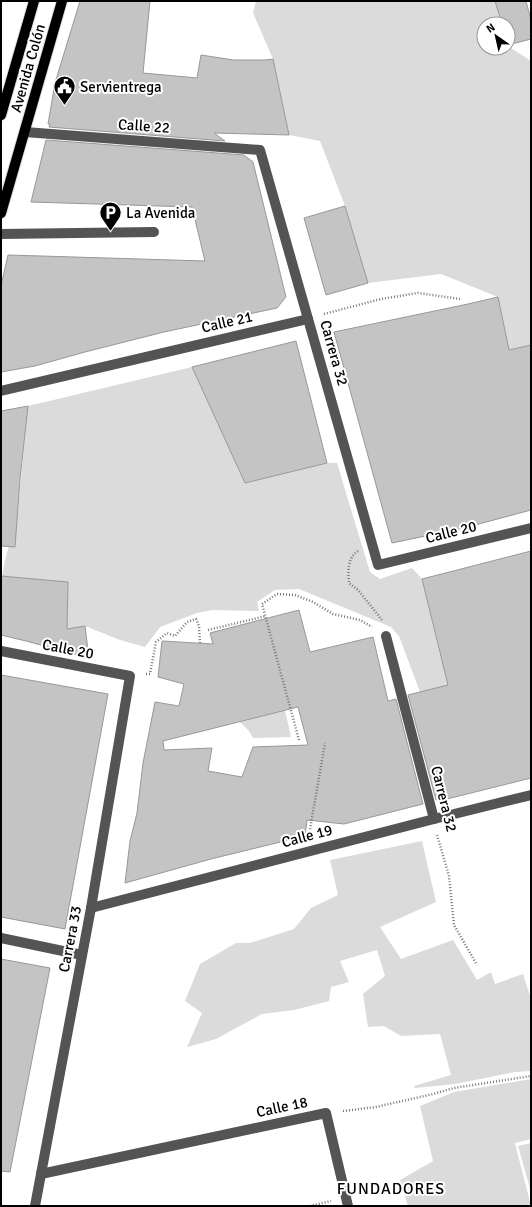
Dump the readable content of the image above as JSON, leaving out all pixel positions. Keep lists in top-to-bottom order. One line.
{"streets":{"main road":["Avenida Colón"],"street":["Calle 22","Calle 21","Carrera 32","Calle 20","Calle 19","Carrera 33","Calle 18"]},"crossings":[["Avenida Colón","Calle 22"],["Calle 22","Carrera 32"],["Calle 21","Carrera 32"],["Carrera 32","Calle 20"],["Carrera 32","Calle 19"],["Calle 20","Carrera 33"],["Calle 19","Carrera 33"],["Carrera 33","Calle 18"]],"districts":["FUNDADORES"],"places":{"public building":["Servientrega"],"parking":["La Avenida"]},"north":"top left"}
